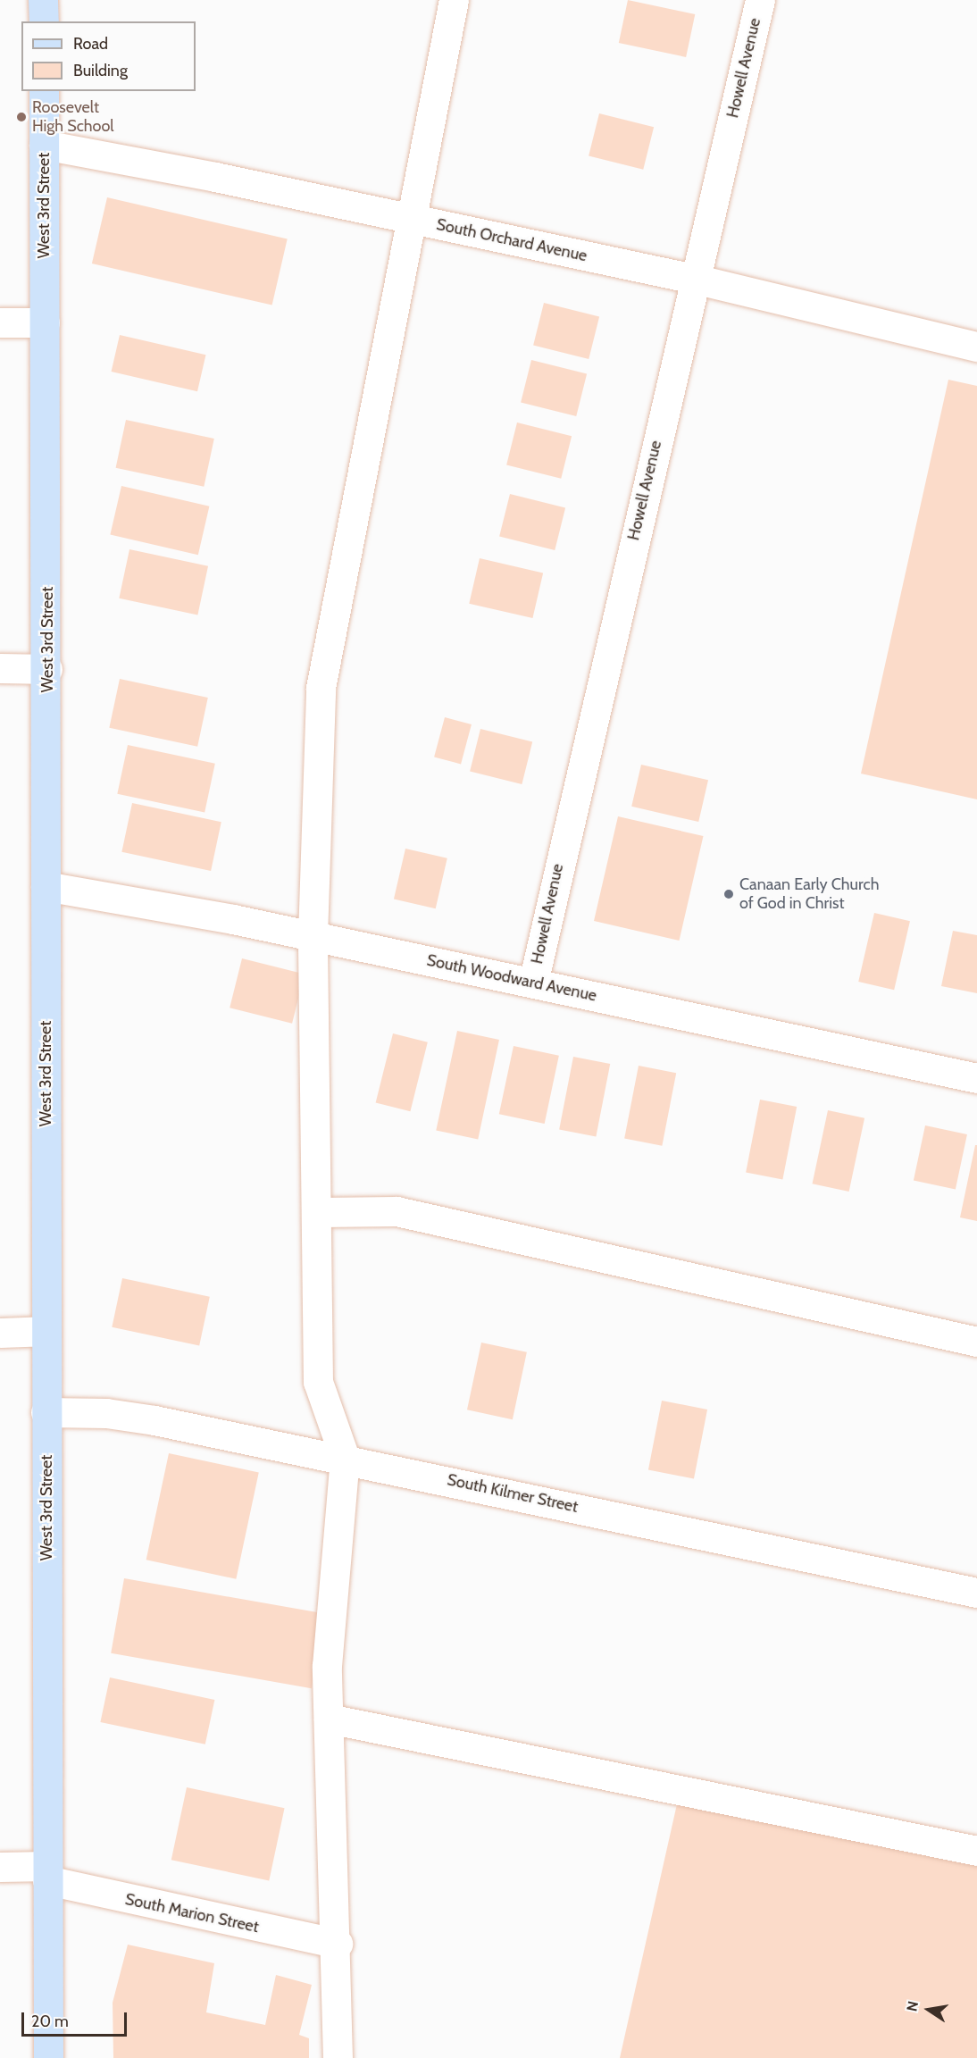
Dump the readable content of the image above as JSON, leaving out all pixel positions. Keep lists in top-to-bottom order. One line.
{"streets":{"main road":["West 3rd Street"],"street":["Howell Avenue","South Orchard Avenue","South Woodward Avenue","South Kilmer Street","South Marion Street"]},"crossings":[["Howell Avenue","South Orchard Avenue"],["Howell Avenue","South Woodward Avenue"],["West 3rd Street","South Orchard Avenue"],["West 3rd Street","South Woodward Avenue"],["West 3rd Street","South Kilmer Street"],["West 3rd Street","South Marion Street"]],"places":["Roosevelt High School","Canaan Early Church of God in Christ"],"legend":["Road","Building"],"scale_bar":"20 m","north":"left"}
